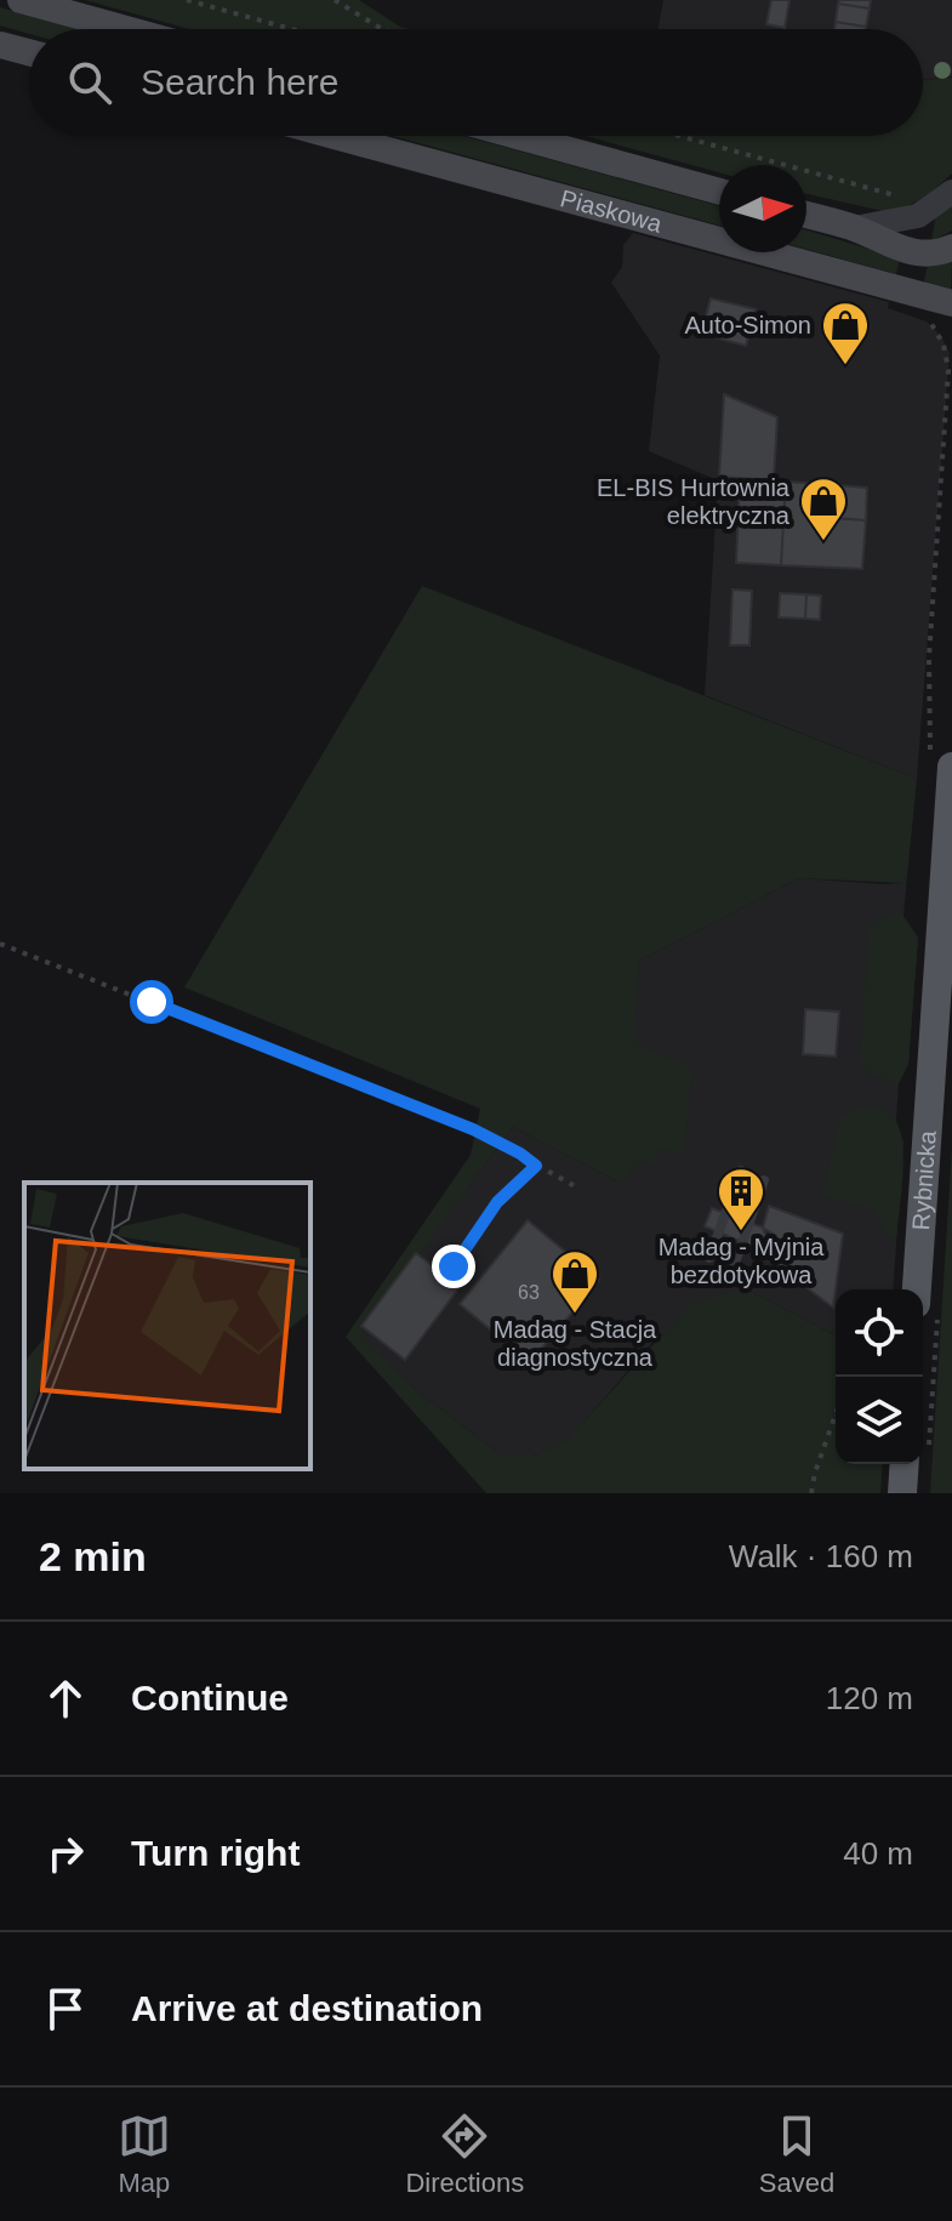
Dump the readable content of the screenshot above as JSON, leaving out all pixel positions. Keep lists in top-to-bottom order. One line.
{"streets":{"main road":["Piaskowa","Rybnicka"]},"places":{"shop":["Auto-Simon","EL-BIS Hurtownia elektryczna","Madag - Stacja diagnostyczna"],"building":["Madag - Myjnia bezdotykowa"]},"house_numbers":["63"],"north":"right","page":{"search":"Search here","heading":["2 min","Walk · 160 m"],"list":[["Continue","120 m"],["Turn right","40 m"],"Arrive at destination"],"nav":["Map","Directions","Saved"]}}
